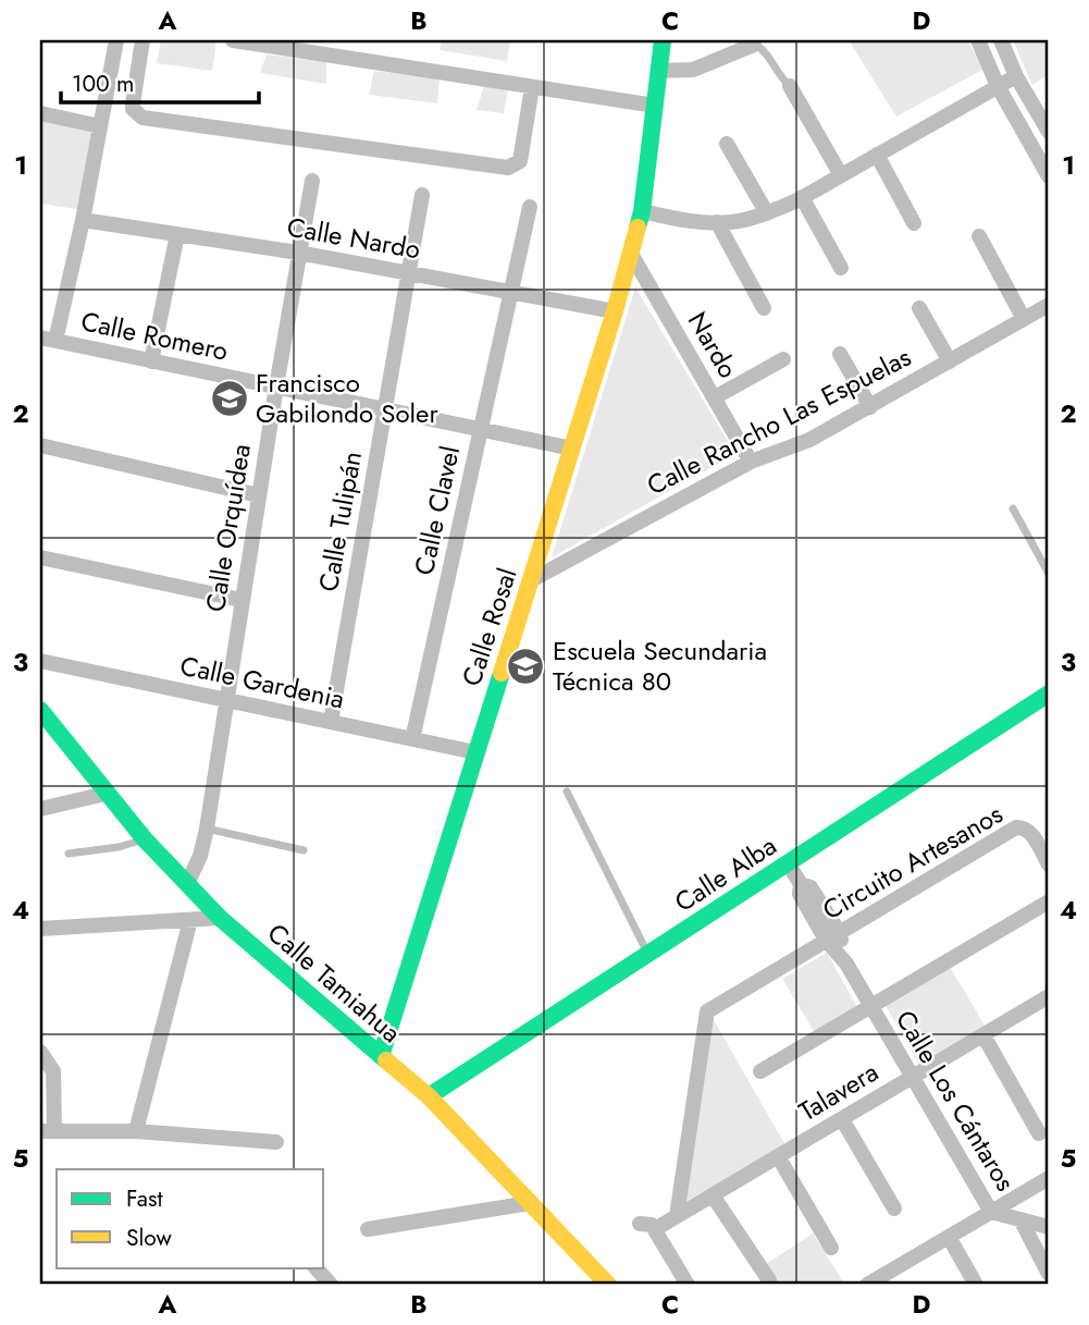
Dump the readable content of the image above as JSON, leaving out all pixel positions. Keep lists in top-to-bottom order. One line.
{"streets":{"street":["Calle Nardo","Calle Romero","Nardo","Calle Rancho Las Espuelas","Calle Clavel","Calle Tulipán","Calle Orquídea","Calle Rosal","Calle Gardenia","Circuito Artesanos","Calle Alba","Calle Tamiahua","Talavera","Calle Los Cántaros"]},"crossings":[["Calle Nardo","Calle Clavel"],["Calle Nardo","Calle Tulipán"],["Calle Nardo","Calle Orquídea"],["Calle Nardo","Calle Rosal"],["Calle Romero","Calle Clavel"],["Calle Romero","Calle Tulipán"],["Calle Romero","Calle Orquídea"],["Calle Romero","Calle Rosal"],["Nardo","Calle Rancho Las Espuelas"],["Nardo","Calle Rosal"],["Calle Rancho Las Espuelas","Calle Rosal"],["Calle Clavel","Calle Gardenia"],["Calle Tulipán","Calle Gardenia"],["Calle Orquídea","Calle Gardenia"],["Calle Orquídea","Calle Tamiahua"],["Calle Rosal","Calle Gardenia"],["Calle Rosal","Calle Tamiahua"],["Circuito Artesanos","Talavera"],["Circuito Artesanos","Calle Los Cántaros"],["Calle Alba","Calle Tamiahua"],["Calle Alba","Calle Los Cántaros"],["Talavera","Calle Los Cántaros"]],"places":{"school or university":["Francisco Gabilondo Soler","Escuela Secundaria Técnica 80"]},"legend":["Fast","Slow"],"scale_bar":"100 m","grid":{"columns":["A","B","C","D"],"rows":["1","2","3","4","5"]}}
